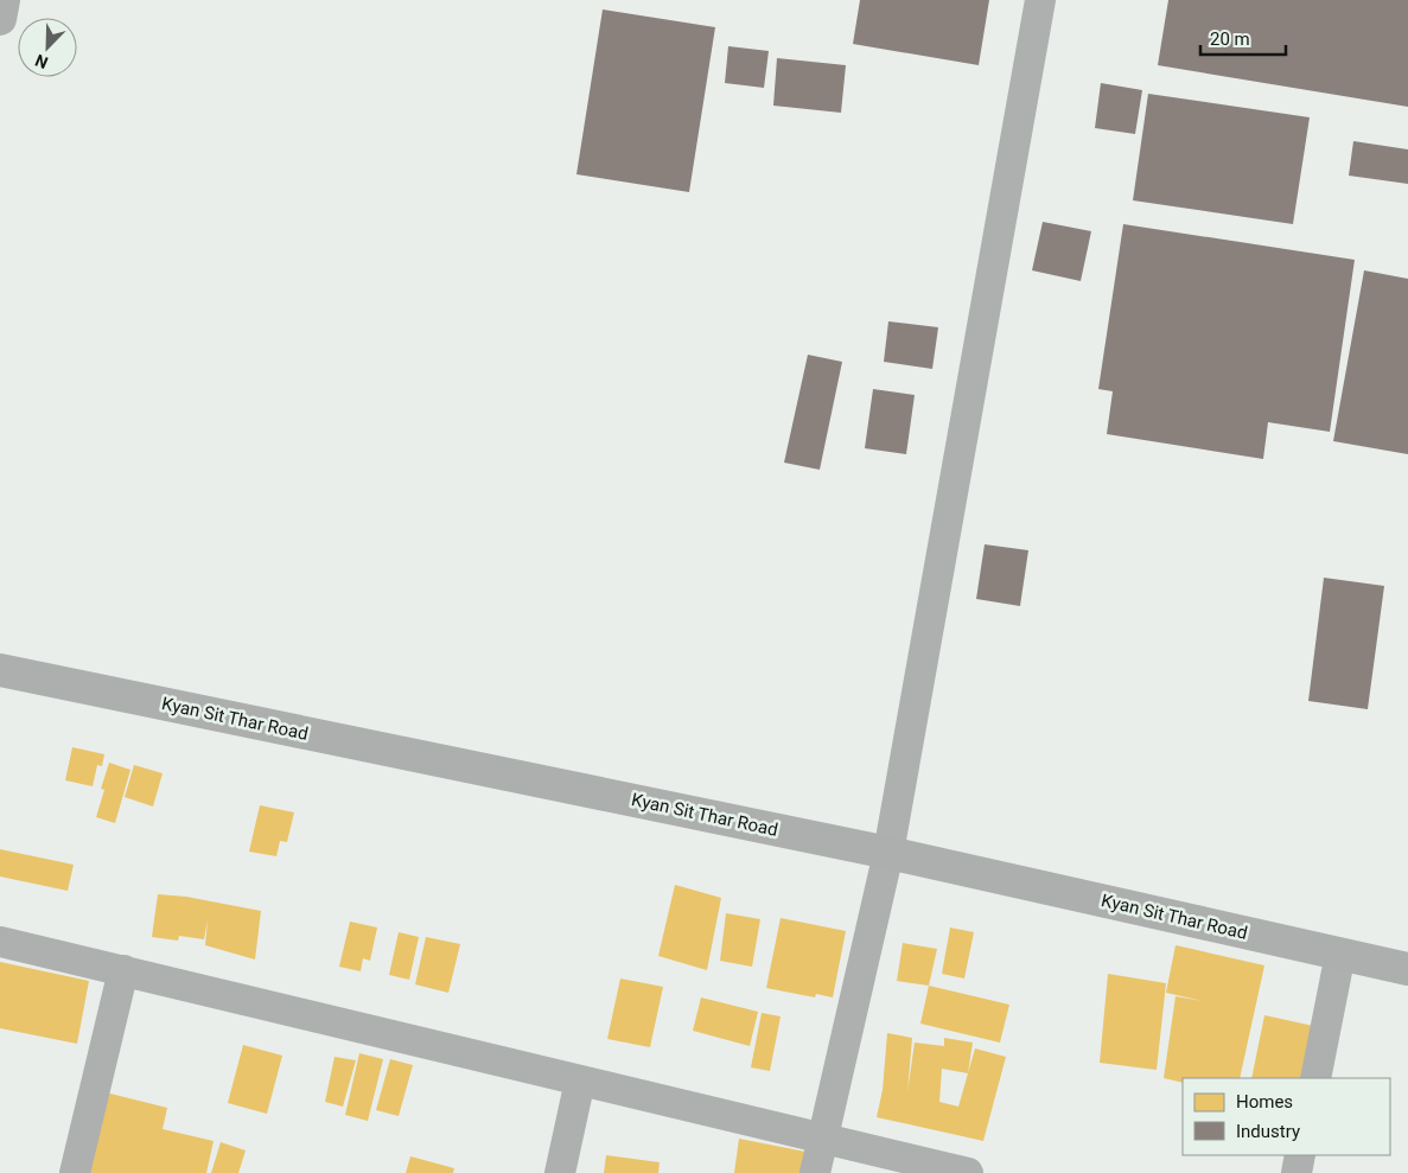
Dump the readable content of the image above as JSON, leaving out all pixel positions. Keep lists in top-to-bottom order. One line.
{"streets":{"street":["Kyan Sit Thar Road"]},"legend":["Homes","Industry"],"scale_bar":"20 m","north":"bottom left"}
